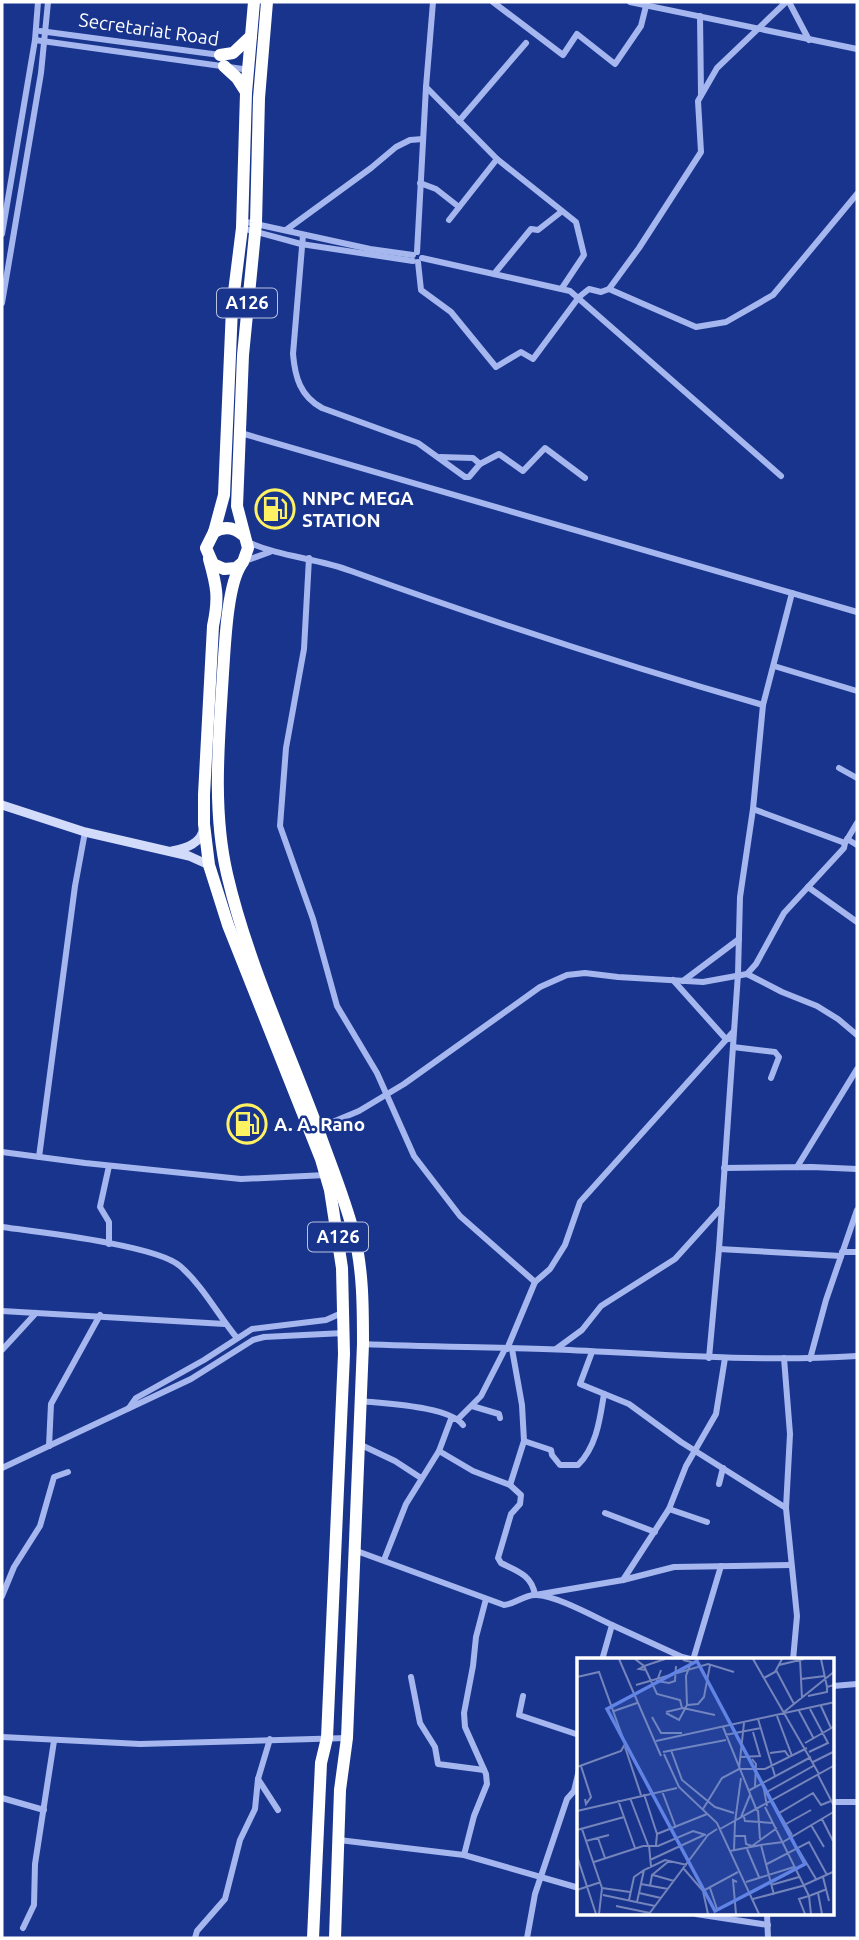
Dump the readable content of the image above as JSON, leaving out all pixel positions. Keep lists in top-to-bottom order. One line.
{"streets":{"highway":["A126"],"street":["Secretariat Road"]},"crossings":[["Secretariat Road","A126"]],"places":{"fuel station":["NNPC MEGA STATION","A. A. Rano"]}}
